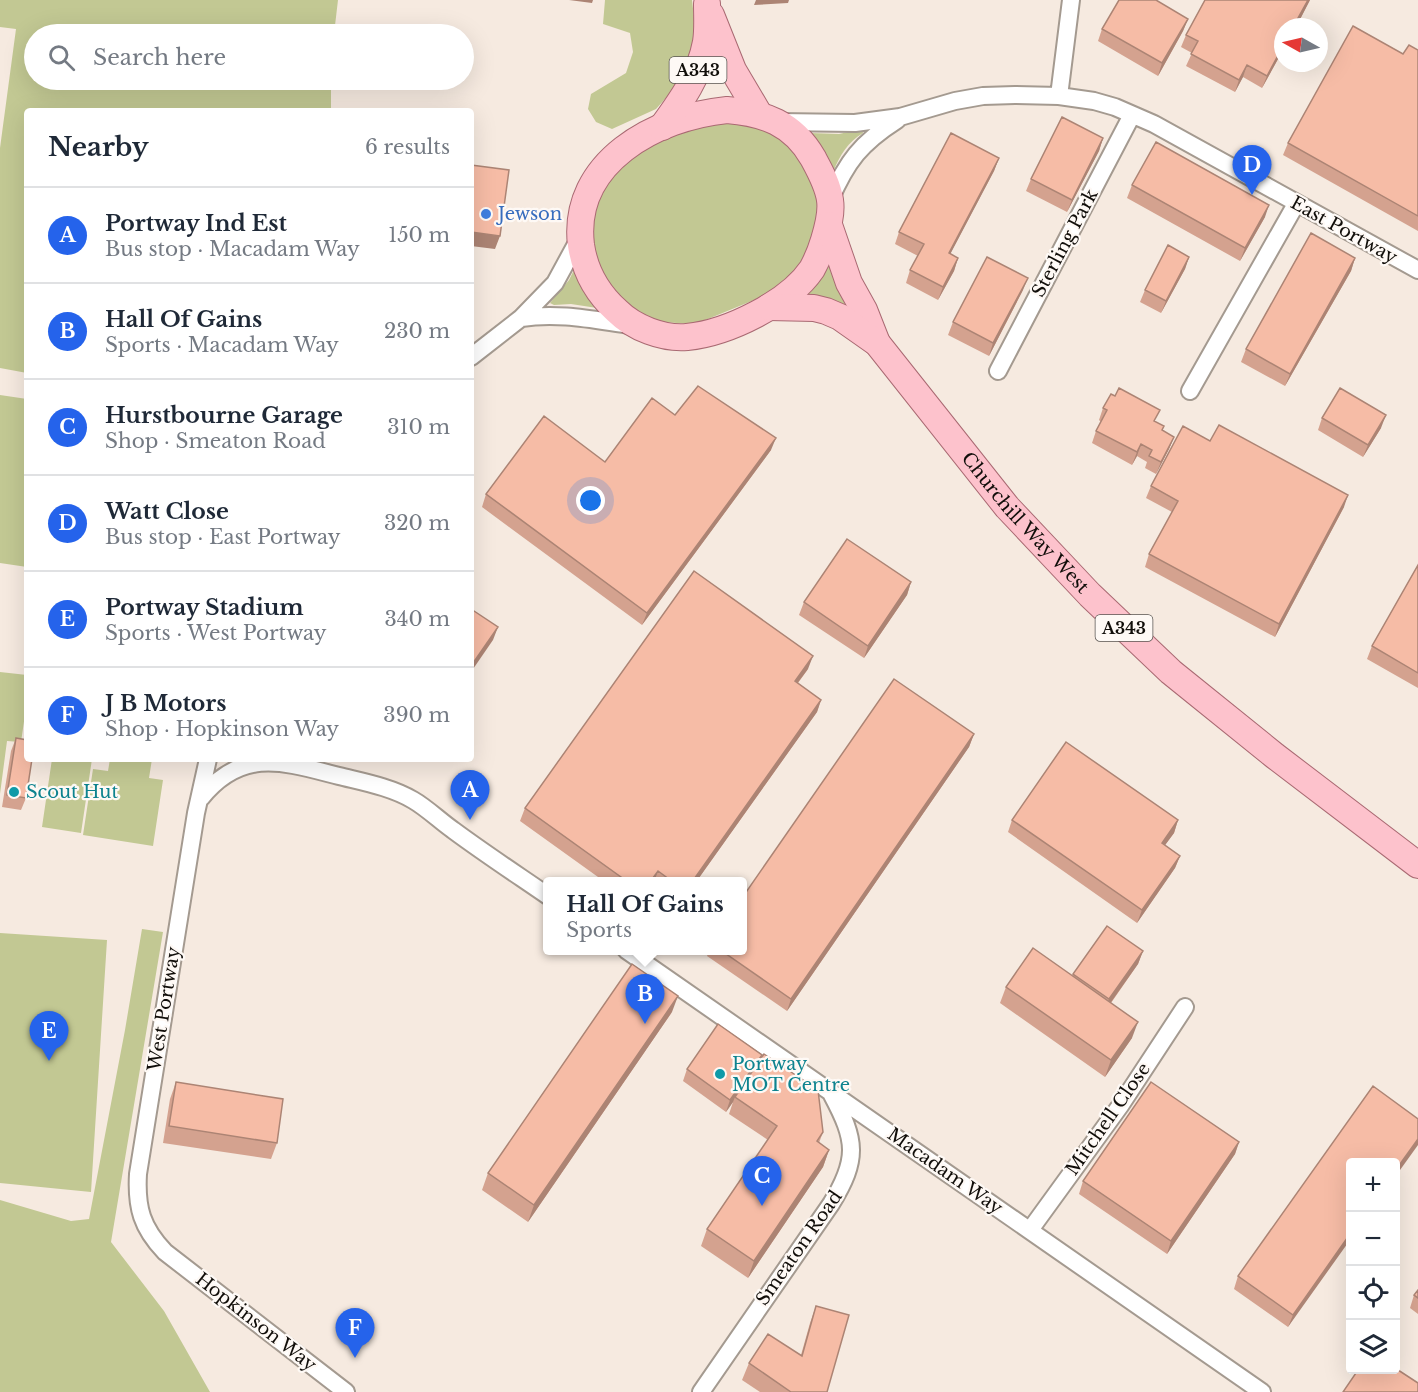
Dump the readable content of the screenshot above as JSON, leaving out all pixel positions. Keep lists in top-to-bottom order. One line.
{"streets":{"main road":["A343","Churchill Way West"],"street":["East Portway","Sterling Park","West Portway","Mitchell Close","Macadam Way","Smeaton Road","Hopkinson Way"]},"crossings":[["East Portway","Sterling Park"],["West Portway","Hopkinson Way"],["Mitchell Close","Macadam Way"],["Macadam Way","Smeaton Road"]],"places":["Jewson","Scout Hut","Portway MOT Centre"],"north":"left","page":{"search":"Search here","heading":["Nearby","6 results"],"pins":["D","A","B","E","C","F"],"list":[{"mark":"A","name":"Portway Ind Est","note":"Bus stop · Macadam Way","value":"150 m"},{"mark":"B","name":"Hall Of Gains","note":"Sports · Macadam Way","value":"230 m"},{"mark":"C","name":"Hurstbourne Garage","note":"Shop · Smeaton Road","value":"310 m"},{"mark":"D","name":"Watt Close","note":"Bus stop · East Portway","value":"320 m"},{"mark":"E","name":"Portway Stadium","note":"Sports · West Portway","value":"340 m"},{"mark":"F","name":"J B Motors","note":"Shop · Hopkinson Way","value":"390 m"}],"popup":["Hall Of Gains","Sports"],"map_buttons":["+","−"]}}
